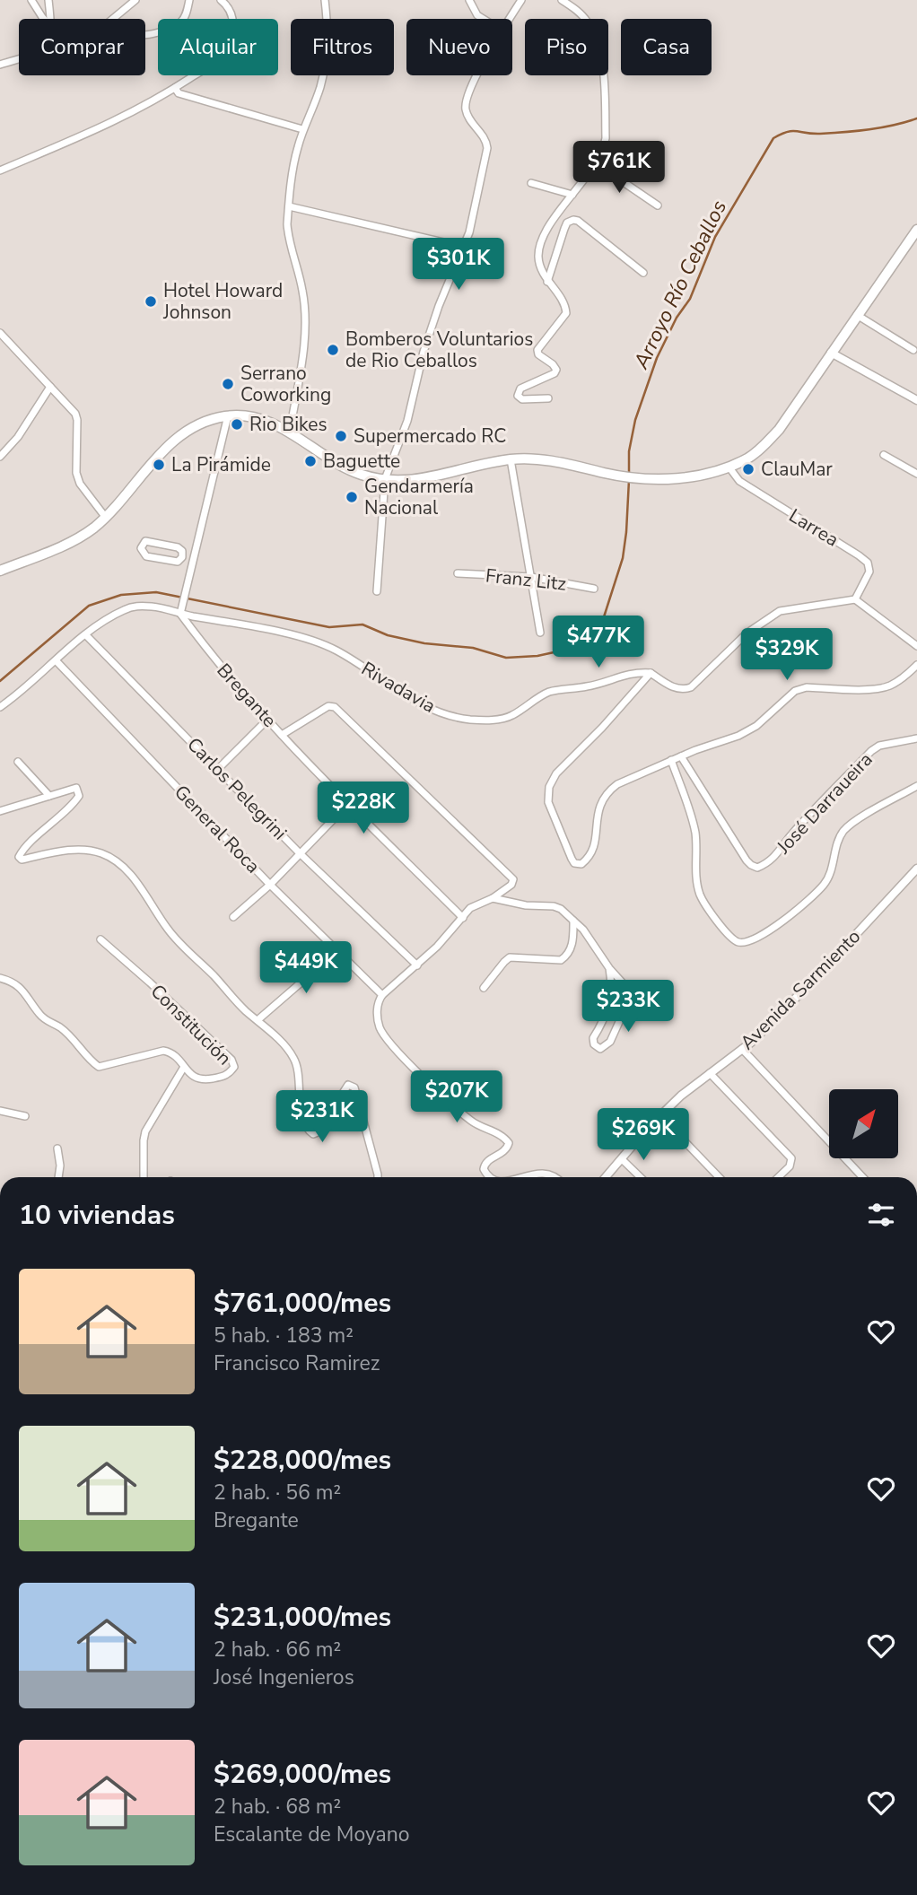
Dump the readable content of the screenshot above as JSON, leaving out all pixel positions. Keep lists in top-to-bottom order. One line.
{"streets":{"street":["Larrea","Franz Litz","Rivadavia","Bregante","Carlos Pelegrini","José Darraueira","General Roca","Avenida Sarmiento","Constitución"]},"crossings":[["Rivadavia","Bregante"],["Rivadavia","Carlos Pelegrini"],["Rivadavia","General Roca"]],"water":["Arroyo Río Ceballos"],"places":["Hotel Howard Johnson","Bomberos Voluntarios de Rio Ceballos","Serrano Coworking","Rio Bikes","Supermercado RC","Baguette","La Pirámide","ClauMar","Gendarmería Nacional"],"north":"top right","page":{"chip":["Comprar","Alquilar","Filtros","Nuevo","Piso","Casa"],"price":["$761K","$301K","$477K","$329K","$228K","$449K","$233K","$207K","$231K","$269K"],"heading":"10 viviendas","list":[{"name":"$761,000/mes","note":"5 hab. · 183 m² · Francisco Ramirez"},{"name":"$228,000/mes","note":"2 hab. · 56 m² · Bregante"},{"name":"$231,000/mes","note":"2 hab. · 66 m² · José Ingenieros"},{"name":"$269,000/mes","note":"2 hab. · 68 m² · Escalante de Moyano"}]}}
